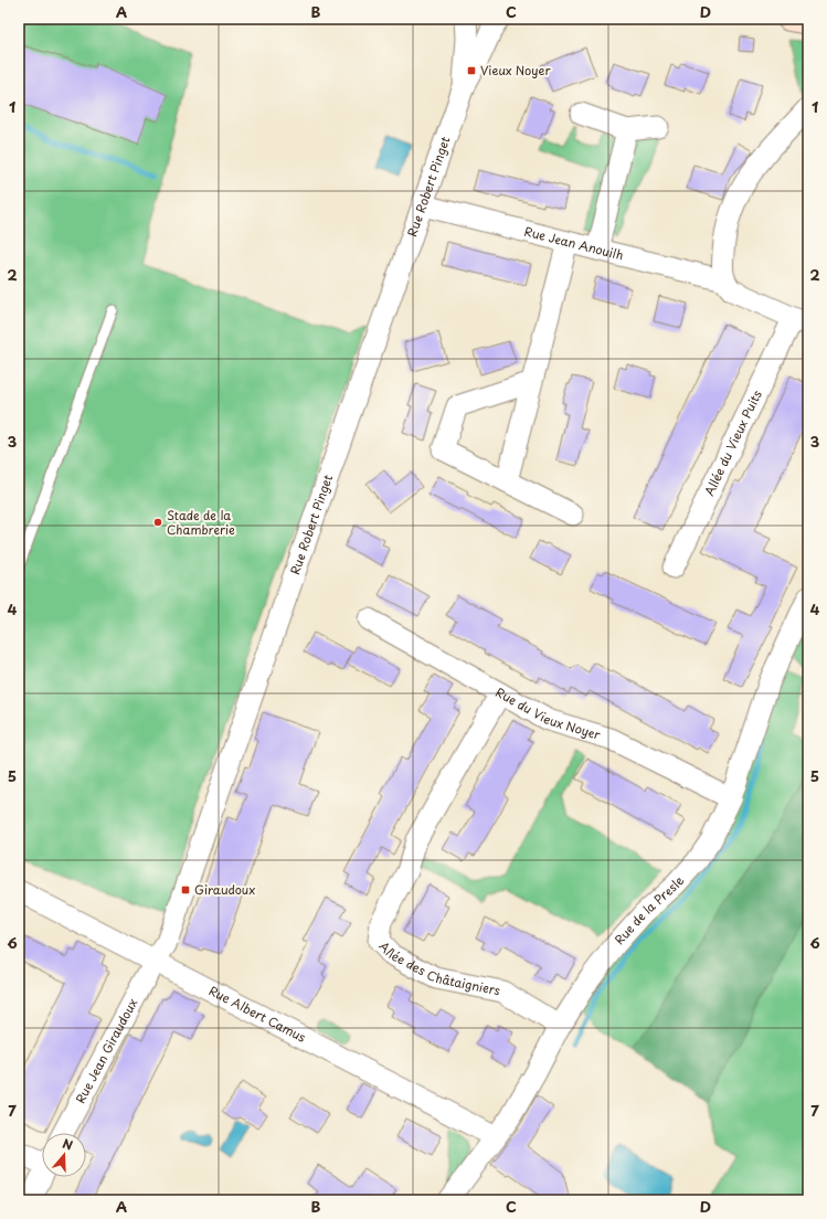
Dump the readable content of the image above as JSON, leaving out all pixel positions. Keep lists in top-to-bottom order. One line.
{"streets":{"street":["Rue Robert Pinget","Rue Jean Anouilh","Allée du Vieux Puits","Rue du Vieux Noyer","Rue de la Presle","Allée des Châtaigniers","Rue Albert Camus","Rue Jean Giraudoux"]},"crossings":[["Rue Robert Pinget","Rue Jean Anouilh"],["Rue Robert Pinget","Rue Albert Camus"],["Rue Robert Pinget","Rue Jean Giraudoux"],["Rue du Vieux Noyer","Rue de la Presle"],["Rue du Vieux Noyer","Allée des Châtaigniers"],["Rue de la Presle","Allée des Châtaigniers"],["Rue de la Presle","Rue Albert Camus"],["Rue Albert Camus","Rue Jean Giraudoux"]],"places":{"transit":["Vieux Noyer","Giraudoux"],"other":["Stade de la Chambrerie"]},"north":"top","grid":{"columns":["A","B","C","D"],"rows":["1","2","3","4","5","6","7"]}}
